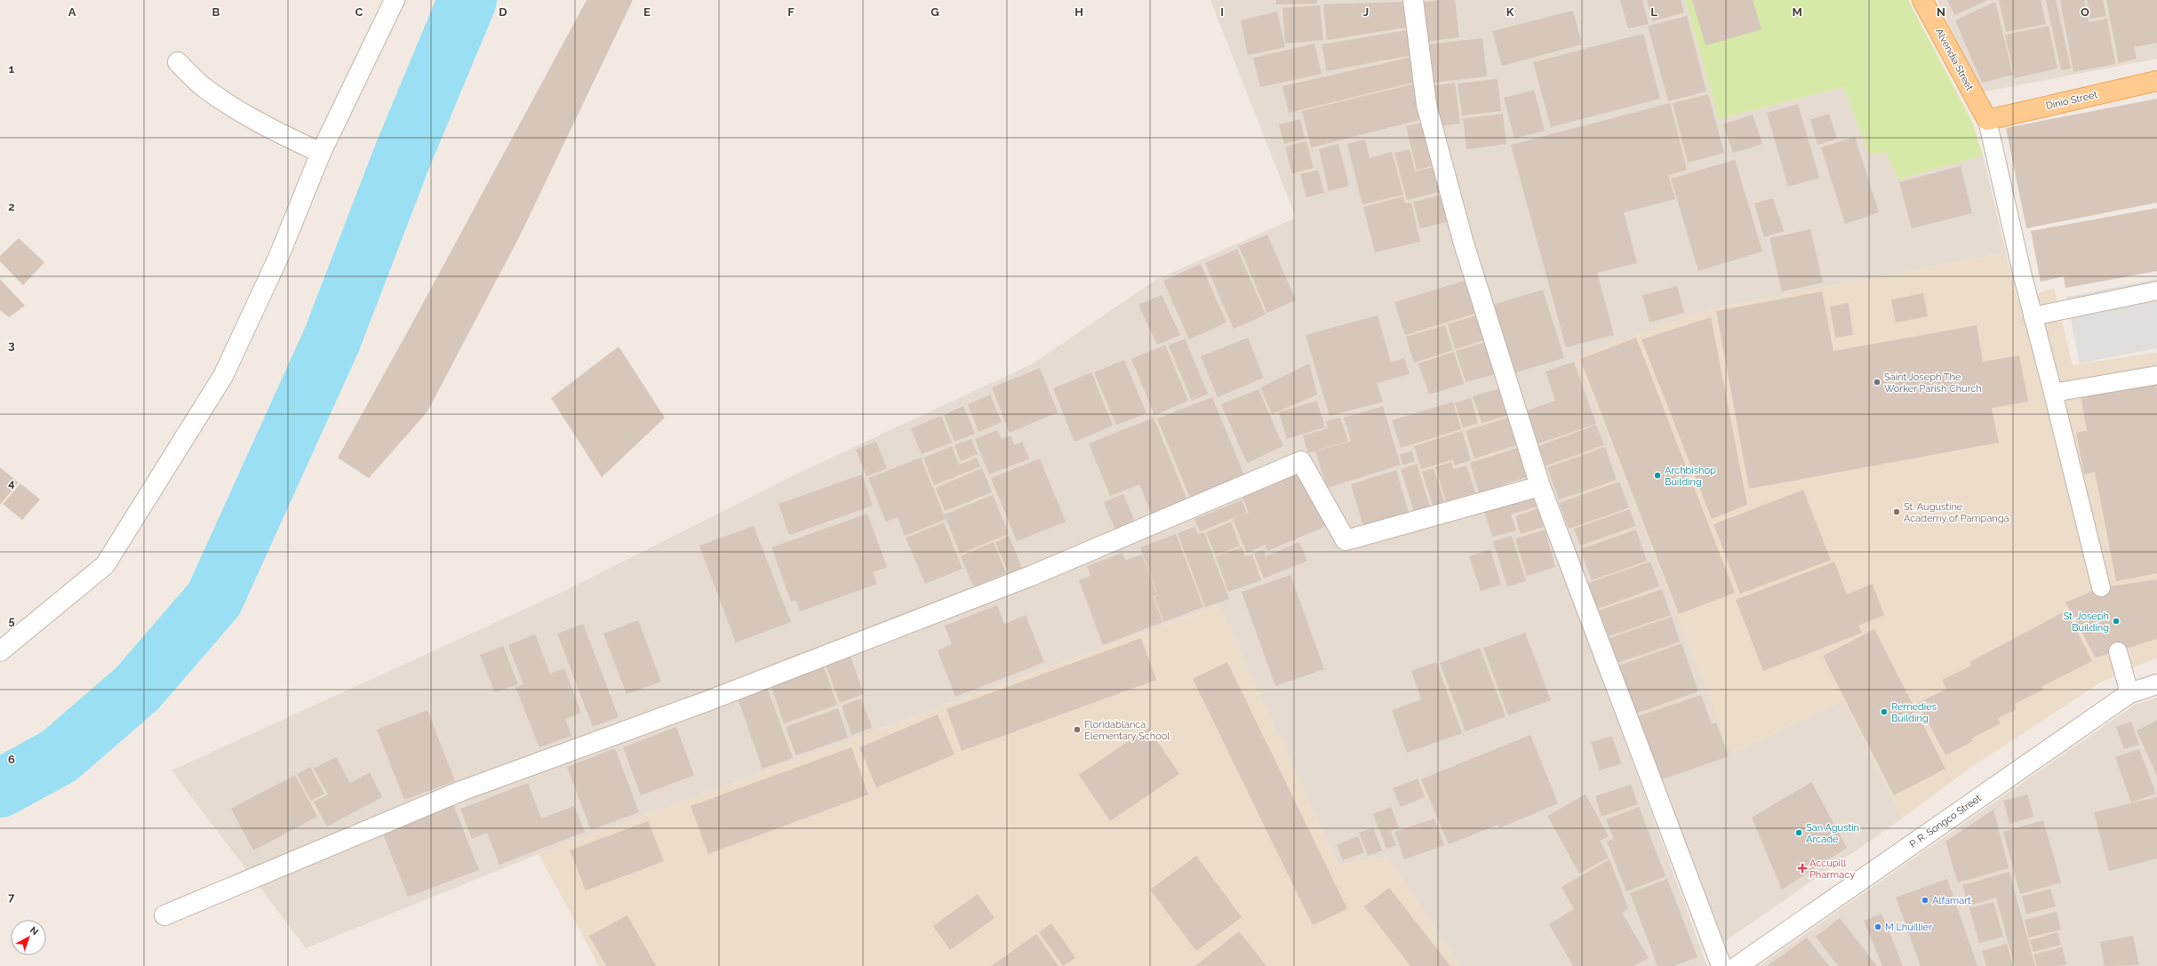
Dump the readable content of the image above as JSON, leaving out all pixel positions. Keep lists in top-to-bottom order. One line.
{"streets":{"main road":["Alvendia Street","Dinio Street"],"street":["P. R. Songco Street"]},"crossings":[["Alvendia Street","Dinio Street"]],"places":{"other":["Saint Joseph The Worker Parish Church","Archbishop Building","St. Augustine Academy of Pampanga","St. Joseph Building","Remedies Building","Floridablanca Elementary School","San Agustin Arcade","Alfamart","M Lhuillier"],"health":["Accupill Pharmacy"]},"north":"top right","grid":{"columns":["A","B","C","D","E","F","G","H","I","J","K","L","M","N","O"],"rows":["1","2","3","4","5","6","7"]}}
